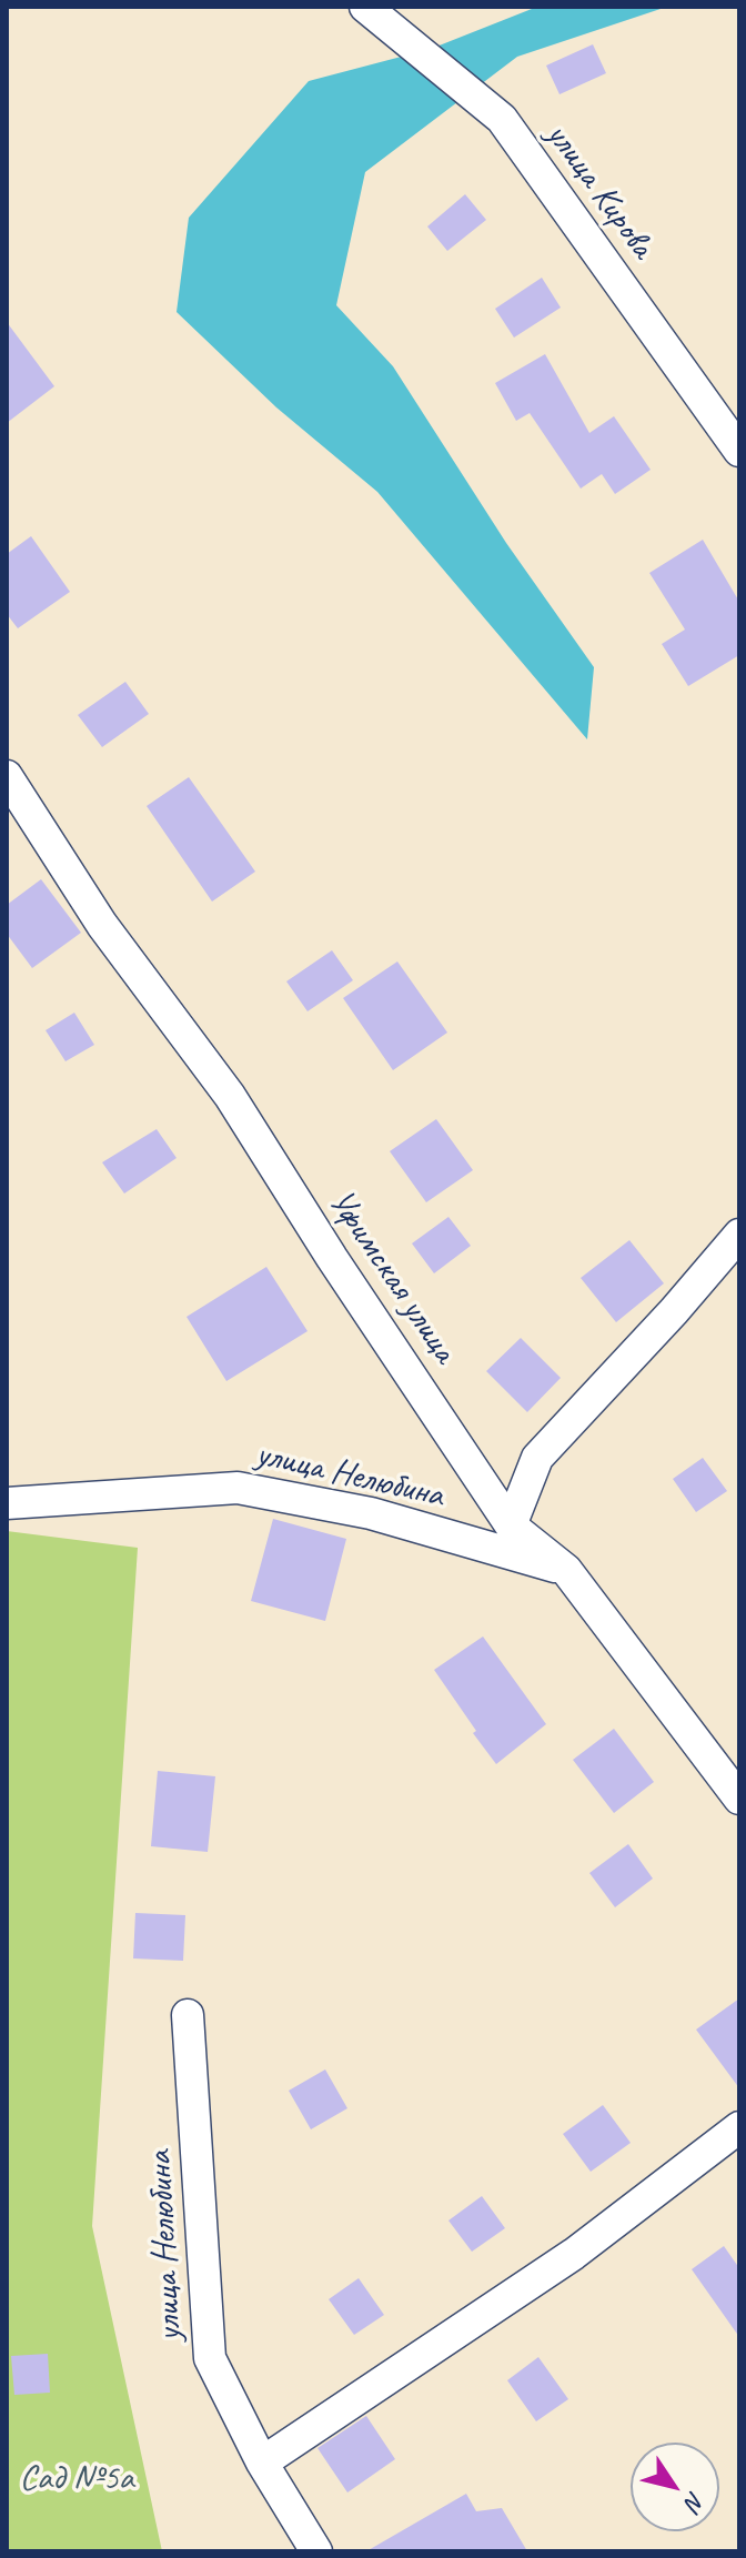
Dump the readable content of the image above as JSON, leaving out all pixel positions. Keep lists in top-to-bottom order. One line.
{"streets":{"street":["улица Кирова","Уфимская улица","улица Нелюбина"]},"crossings":[["Уфимская улица","улица Нелюбина"]],"parks":["Сад №5а"],"north":"bottom right"}
